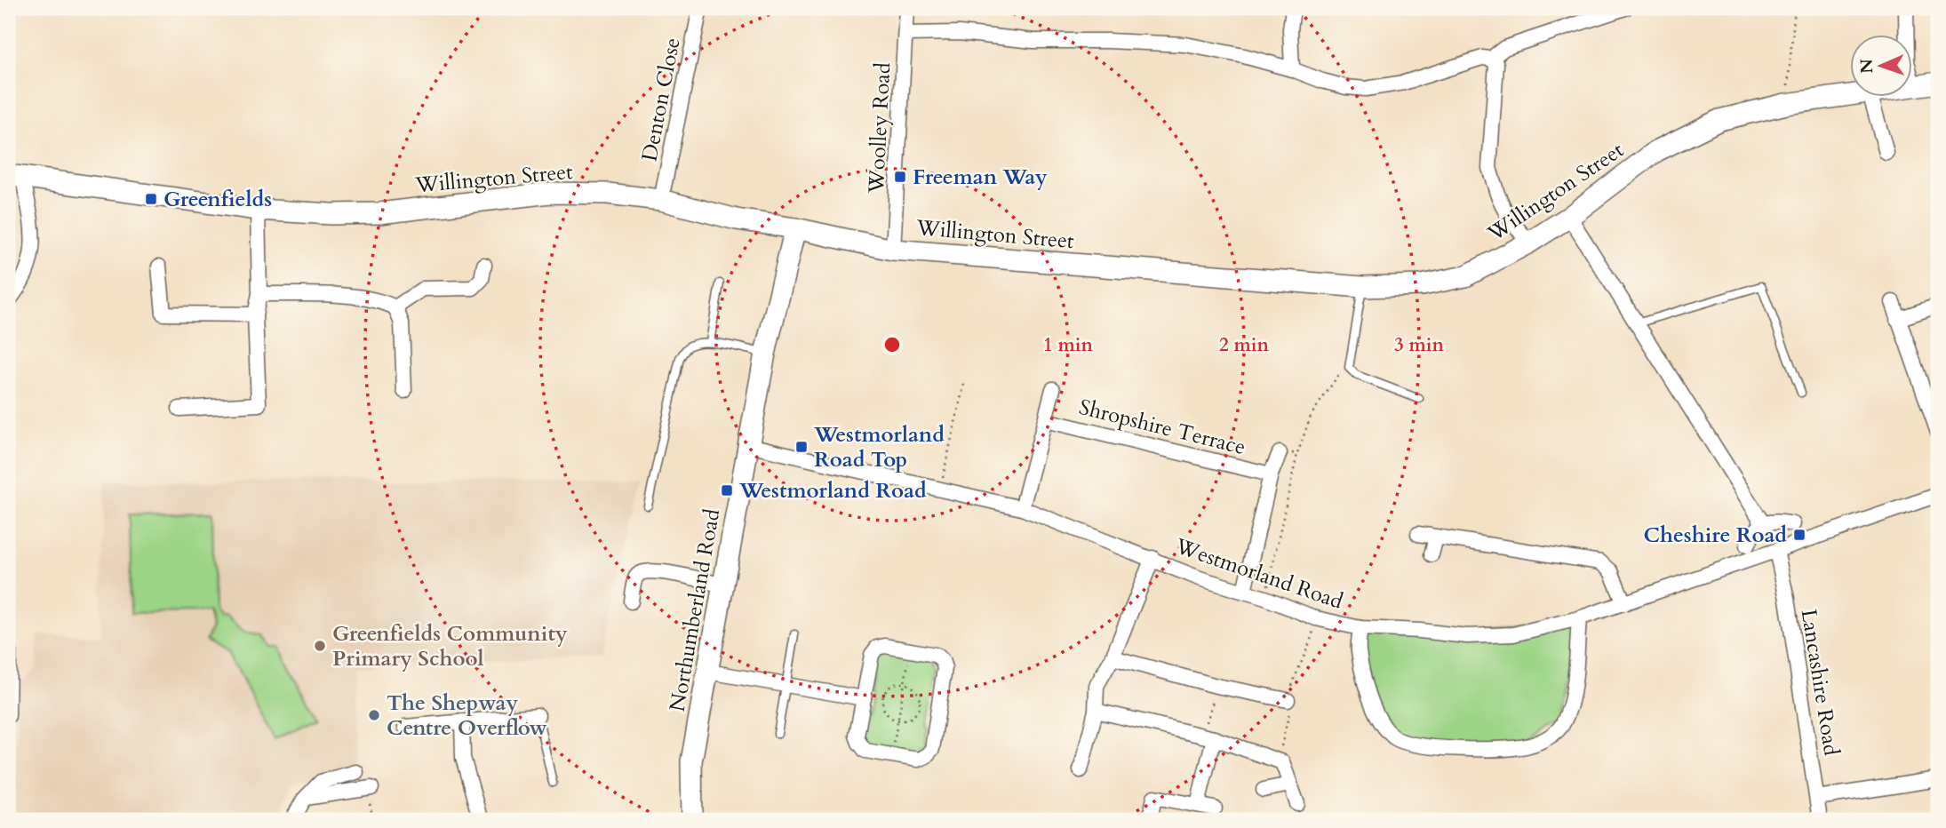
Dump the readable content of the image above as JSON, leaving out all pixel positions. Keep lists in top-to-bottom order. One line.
{"streets":{"street":["Denton Close","Woolley Road","Willington Street","Shropshire Terrace","Westmorland Road","Northumberland Road","Lancashire Road"]},"crossings":[["Denton Close","Willington Street"],["Woolley Road","Willington Street"],["Willington Street","Northumberland Road"],["Westmorland Road","Northumberland Road"],["Westmorland Road","Lancashire Road"]],"places":{"transit":["Freeman Way","Greenfields","Westmorland Road Top","Westmorland Road","Cheshire Road"],"other":["Greenfields Community Primary School","The Shepway Centre Overflow"]},"north":"left","rings":["1 min","2 min","3 min"]}
